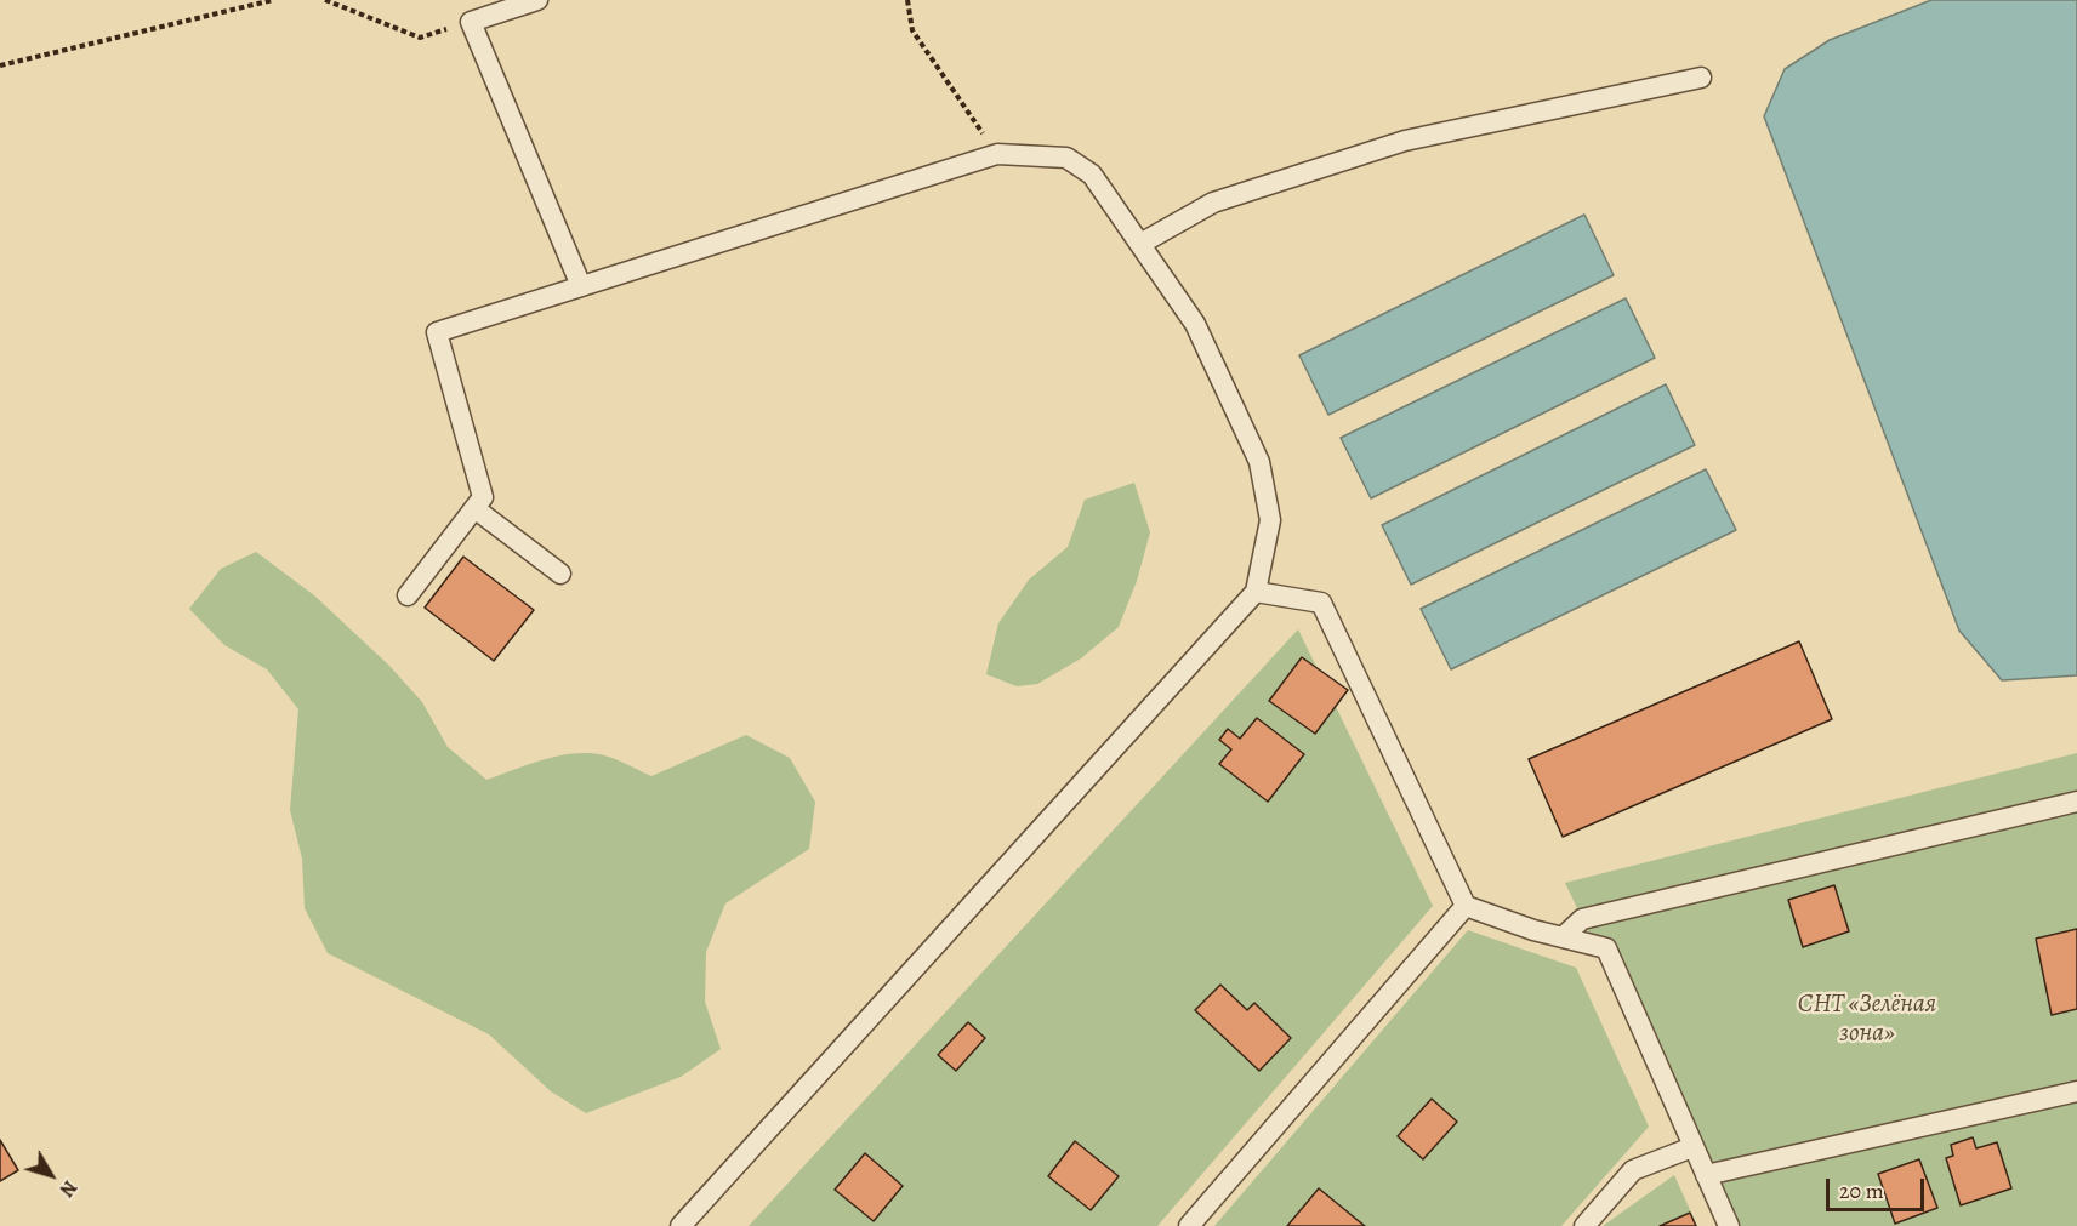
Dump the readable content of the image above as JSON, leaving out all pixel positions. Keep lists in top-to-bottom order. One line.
{"parks":["СНТ «Зелёная зона»"],"scale_bar":"20 m","north":"bottom right"}
